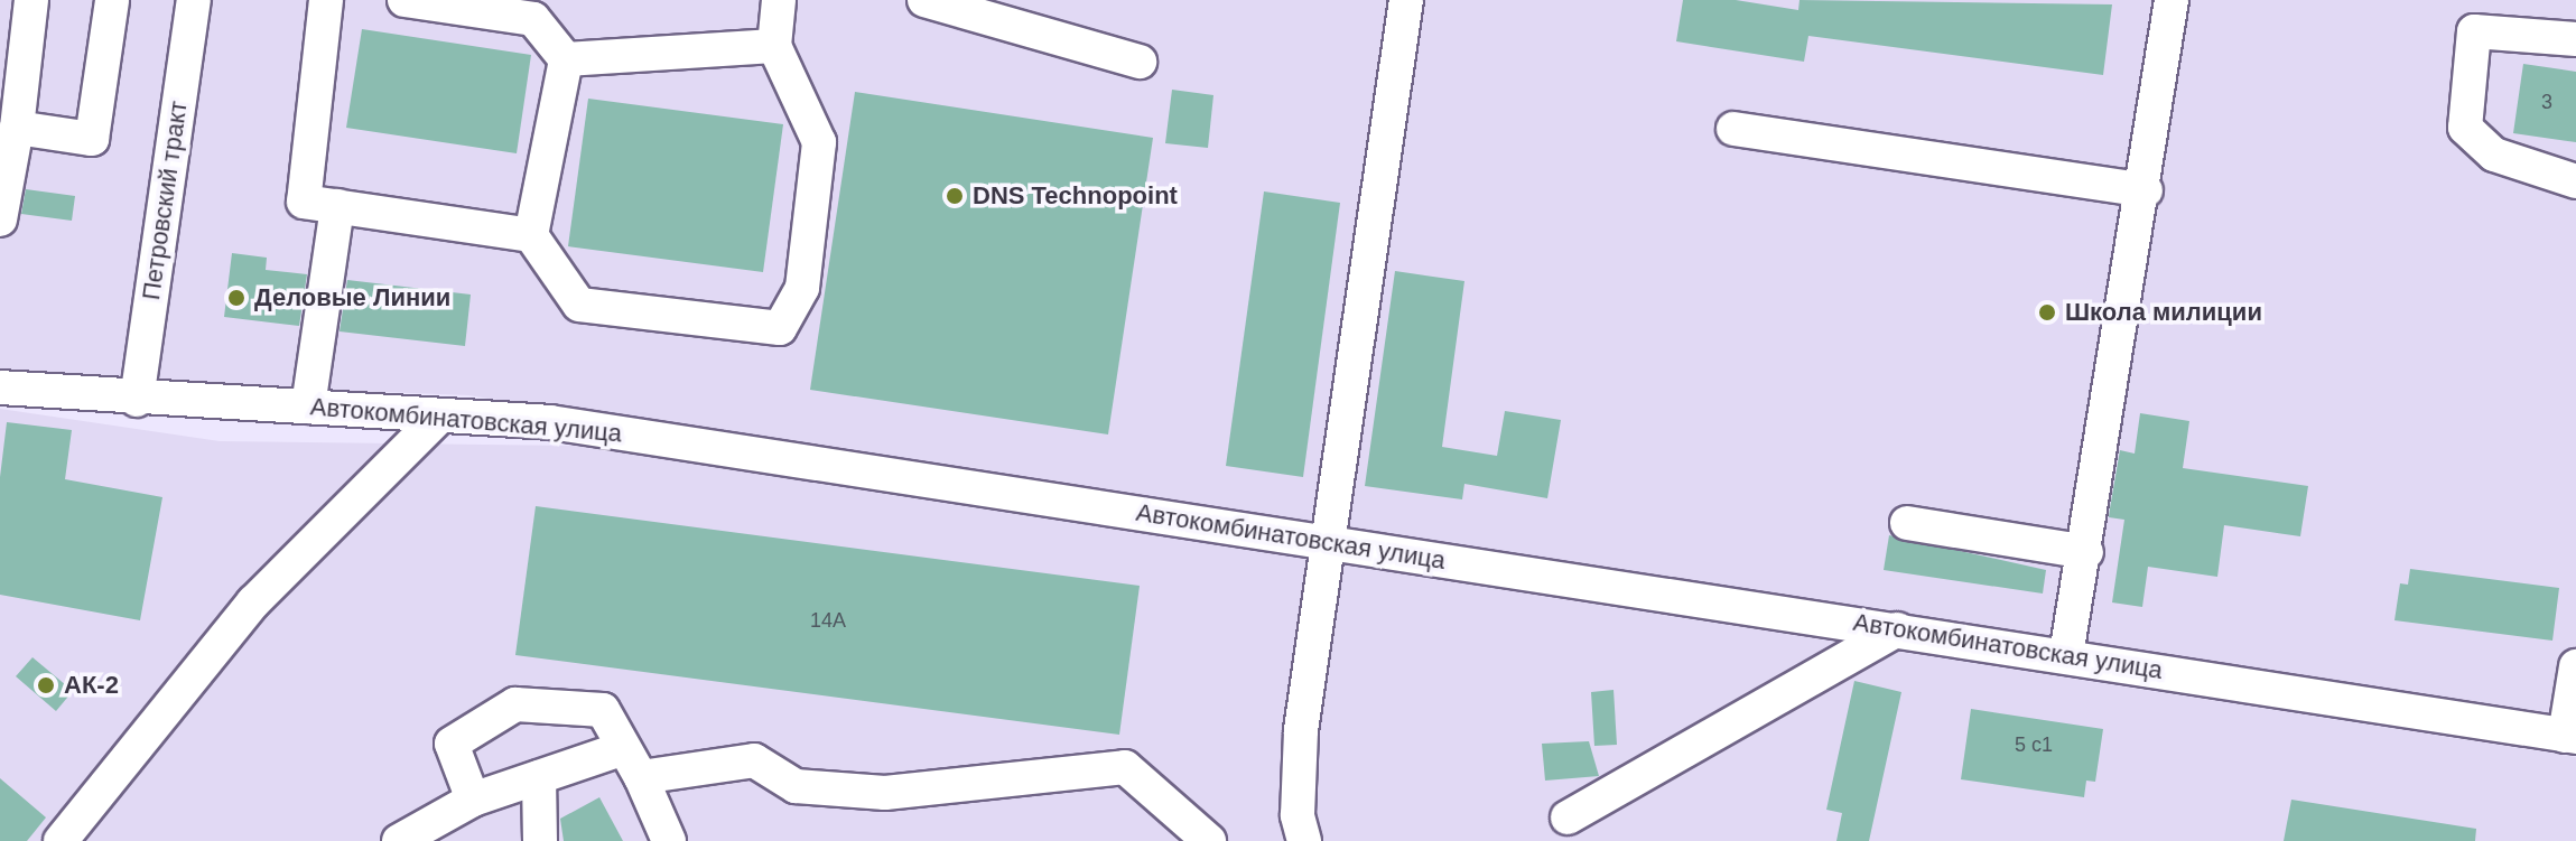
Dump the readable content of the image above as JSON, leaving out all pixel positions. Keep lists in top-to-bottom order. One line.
{"streets":{"street":["Петровский тракт","Автокомбинатовская улица"]},"crossings":[["Петровский тракт","Автокомбинатовская улица"]],"places":["DNS Technopoint","Деловые Линии","Школа милиции","АК-2"],"house_numbers":["3","14А","5 с1"]}
